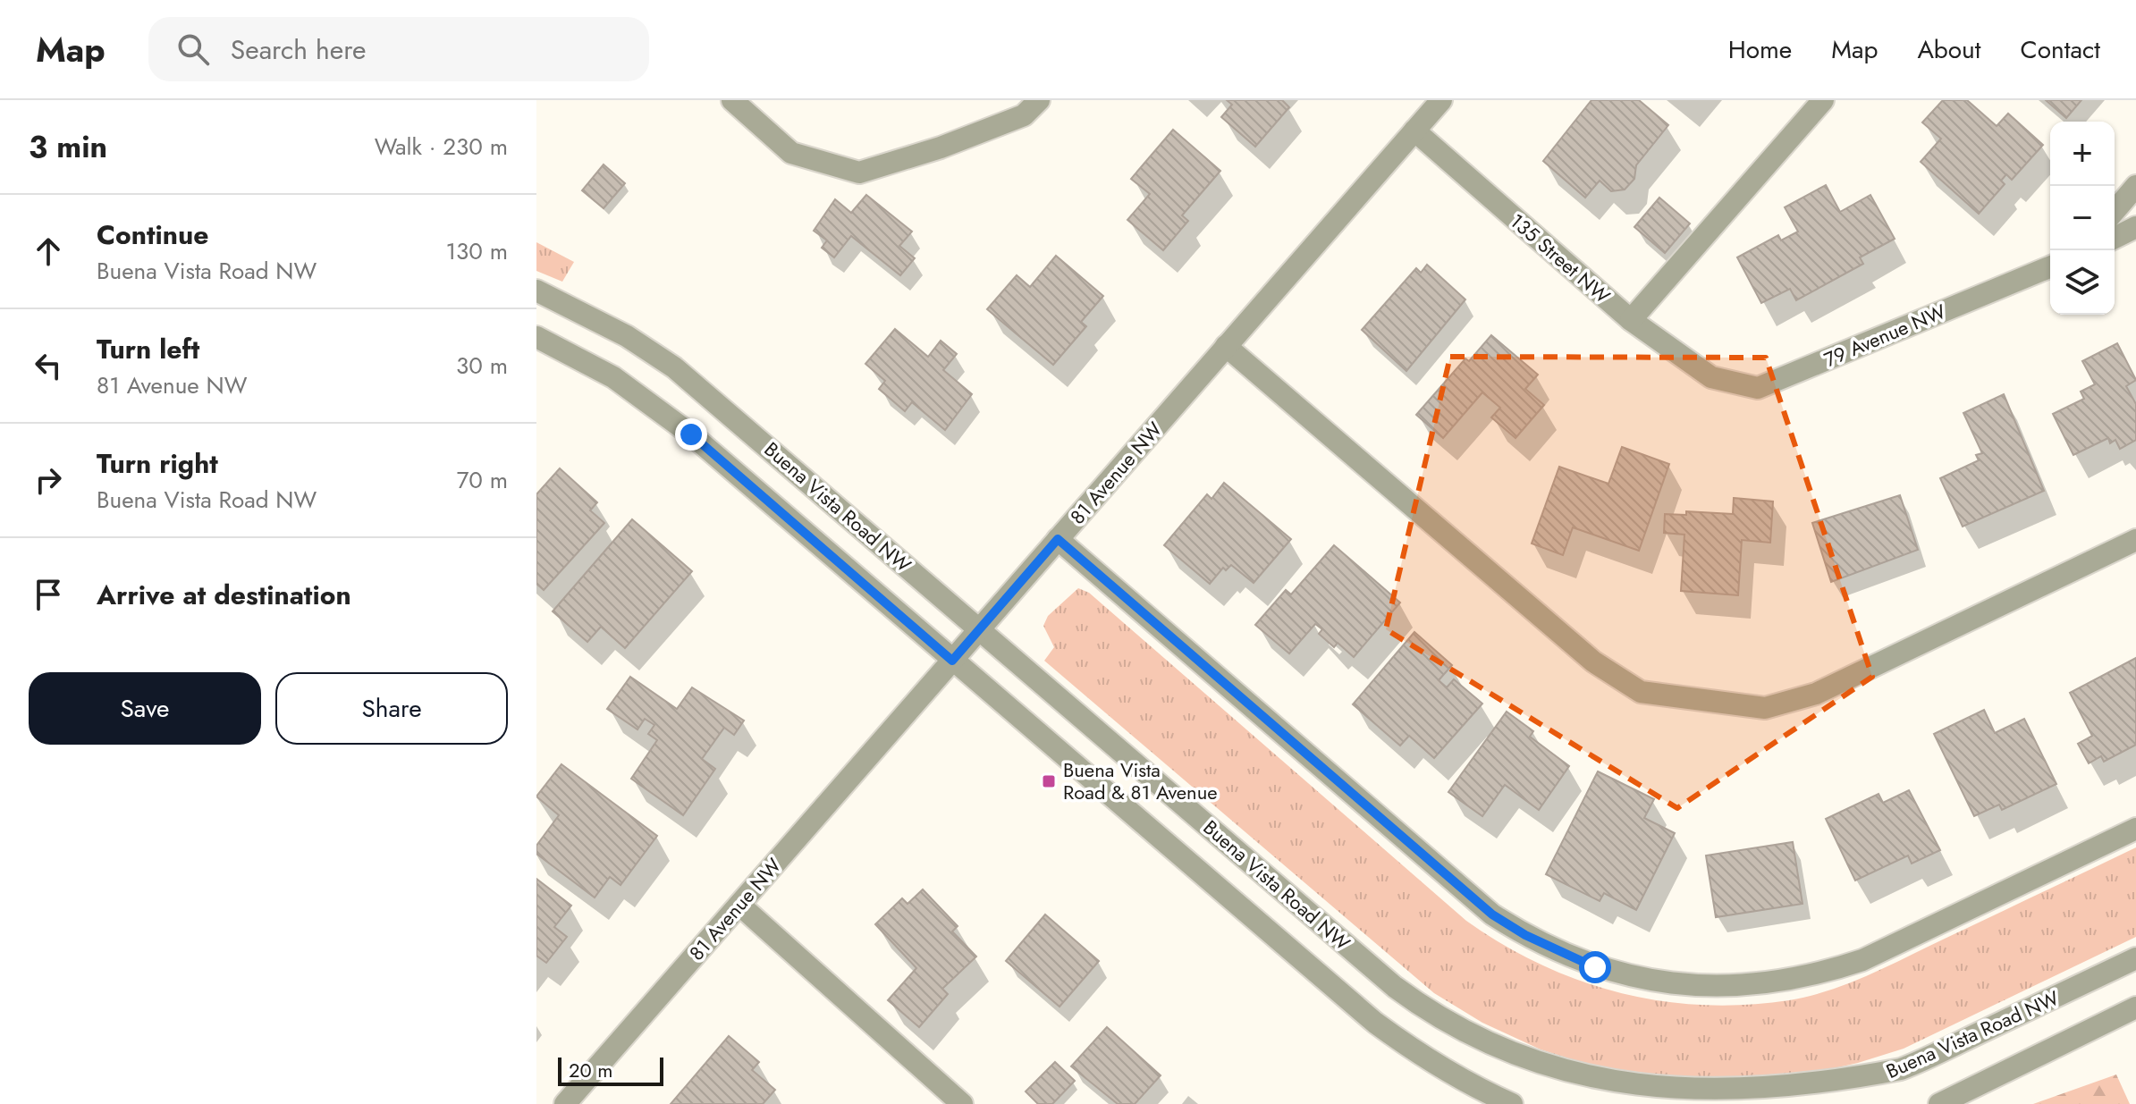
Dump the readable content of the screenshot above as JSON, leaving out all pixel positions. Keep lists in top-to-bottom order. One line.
{"streets":{"street":["135 Street NW","79 Avenue NW","81 Avenue NW","Buena Vista Road NW"]},"crossings":[["135 Street NW","79 Avenue NW"],["135 Street NW","81 Avenue NW"],["81 Avenue NW","Buena Vista Road NW"]],"places":{"transit":["Buena Vista Road & 81 Avenue"]},"scale_bar":"20 m","page":{"header":"Map","search":"Search here","nav":["Home","Map","About","Contact"],"heading":["3 min","Walk · 230 m"],"map_buttons":["+","−"],"list":[["Continue","Buena Vista Road NW","130 m"],["Turn left","81 Avenue NW","30 m"],["Turn right","Buena Vista Road NW","70 m"],"Arrive at destination"],"buttons":["Save","Share"],"scale":"20 m"}}
